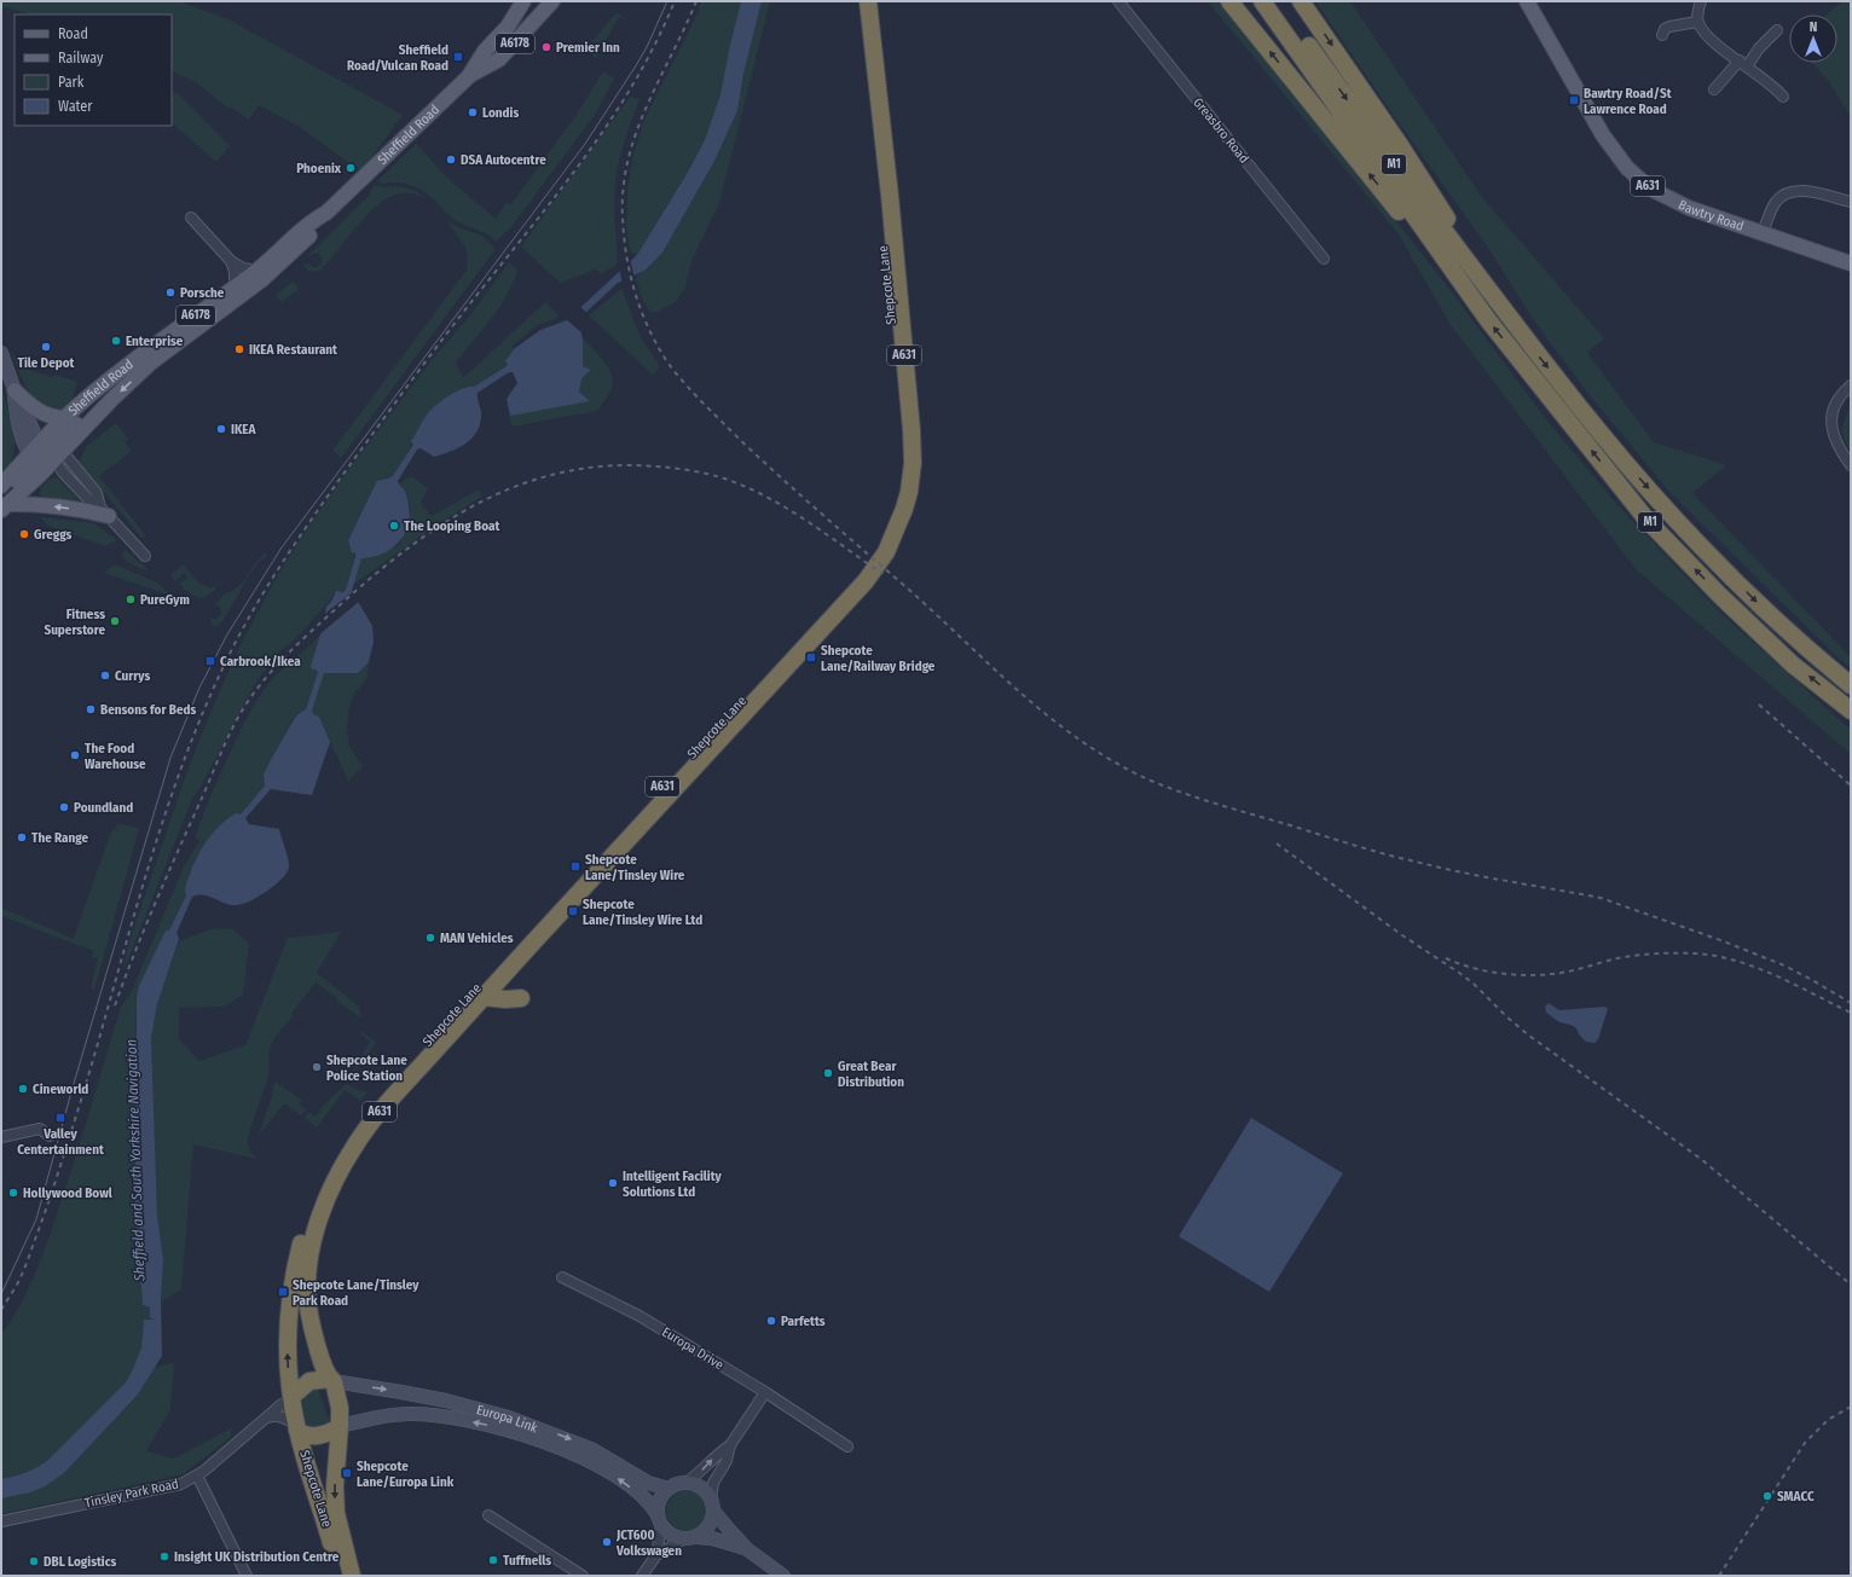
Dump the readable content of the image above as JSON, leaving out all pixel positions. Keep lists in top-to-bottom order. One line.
{"streets":{"highway":["M1","A631","Shepcote Lane"],"main road":["A6178","Sheffield Road","Bawtry Road"],"street":["Greasbro Road","Europa Drive","Europa Link","Tinsley Park Road"]},"crossings":[["A6178","Sheffield Road"],["Shepcote Lane","Europa Link"],["Shepcote Lane","Tinsley Park Road"],["Europa Link","Tinsley Park Road"]],"water":["Sheffield and South Yorkshire Navigation"],"places":{"other":["Premier Inn","Londis","DSA Autocentre","Phoenix","Porsche","Enterprise","Tile Depot","IKEA Restaurant","IKEA","The Looping Boat","Greggs","PureGym","Fitness Superstore","Currys","Bensons for Beds","The Food Warehouse","Poundland","The Range","MAN Vehicles","Shepcote Lane Police Station","Great Bear Distribution","Cineworld","Intelligent Facility Solutions Ltd","Hollywood Bowl","Parfetts","SMACC","JCT600 Volkswagen","Insight UK Distribution Centre","Tuffnells","DBL Logistics"],"transit":["Sheffield Road/Vulcan Road","Bawtry Road/St Lawrence Road","Shepcote Lane/Railway Bridge","Carbrook/Ikea","Shepcote Lane/Tinsley Wire","Shepcote Lane/Tinsley Wire Ltd","Valley Centertainment","Shepcote Lane/Tinsley Park Road","Shepcote Lane/Europa Link"]},"legend":["Road","Railway","Park","Water"],"north":"top"}
